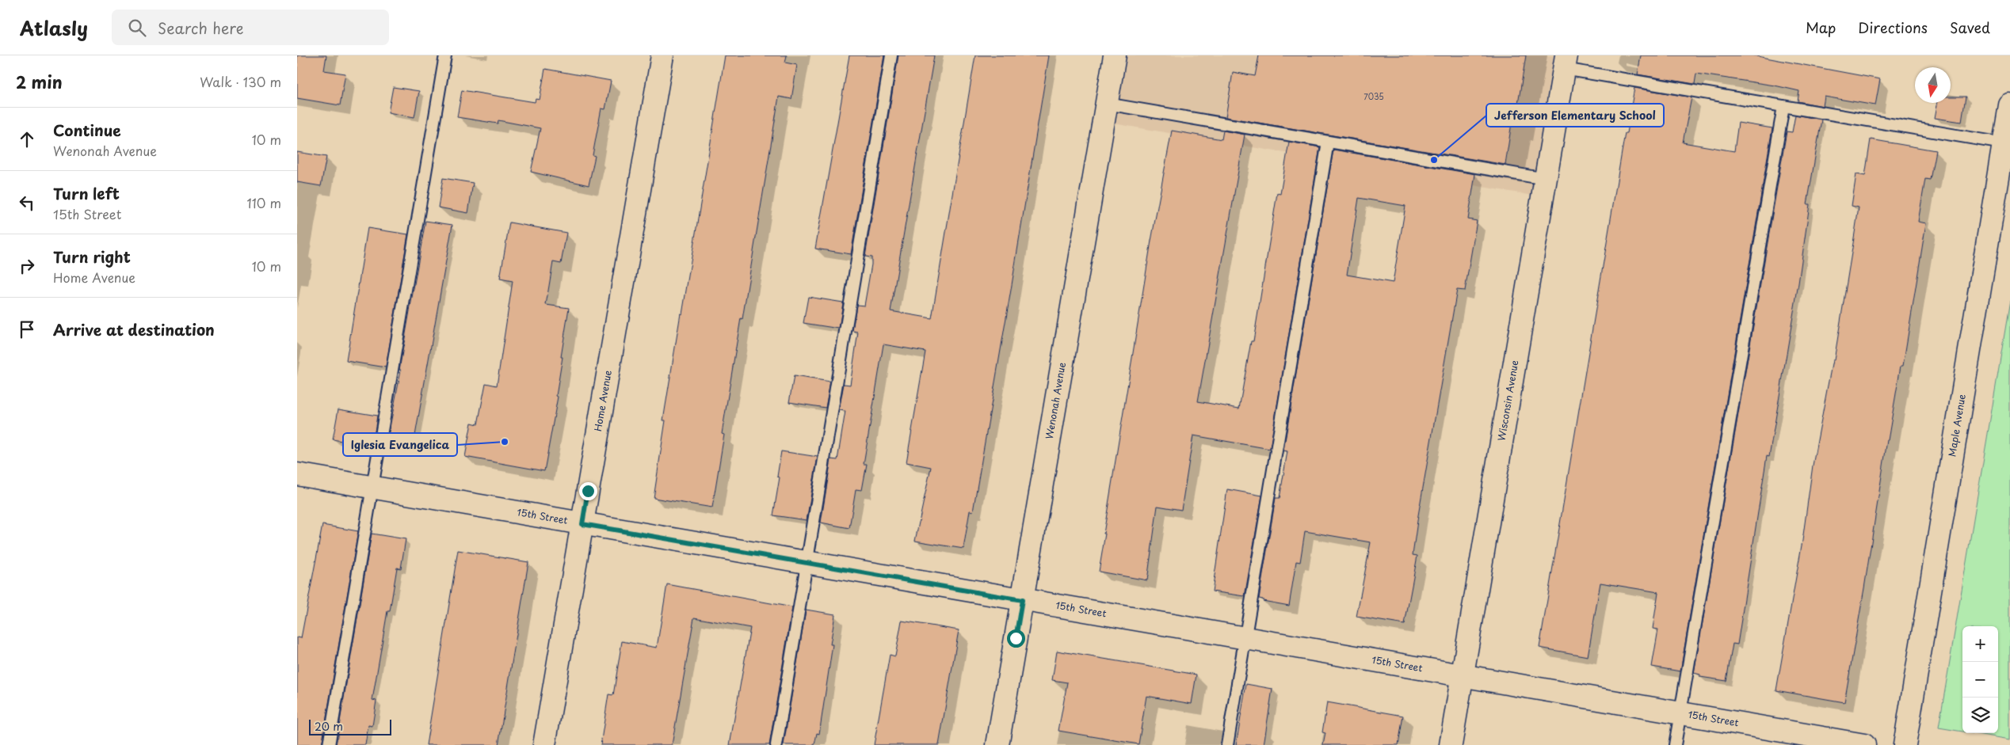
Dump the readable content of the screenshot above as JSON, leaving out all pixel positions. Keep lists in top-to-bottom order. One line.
{"streets":{"street":["Home Avenue","Wenonah Avenue","Wisconsin Avenue","Maple Avenue","15th Street"]},"crossings":[["Home Avenue","15th Street"],["Wenonah Avenue","15th Street"],["Wisconsin Avenue","15th Street"]],"places":["Jefferson Elementary School","Iglesia Evangelica"],"house_numbers":["7035"],"scale_bar":"20 m","north":"bottom","page":{"header":"Atlasly","search":"Search here","nav":["Map","Directions","Saved"],"heading":["2 min","Walk · 130 m"],"list":[["Continue","Wenonah Avenue","10 m"],["Turn left","15th Street","110 m"],["Turn right","Home Avenue","10 m"],"Arrive at destination"],"map_buttons":["+","−"],"scale":"20 m"}}
